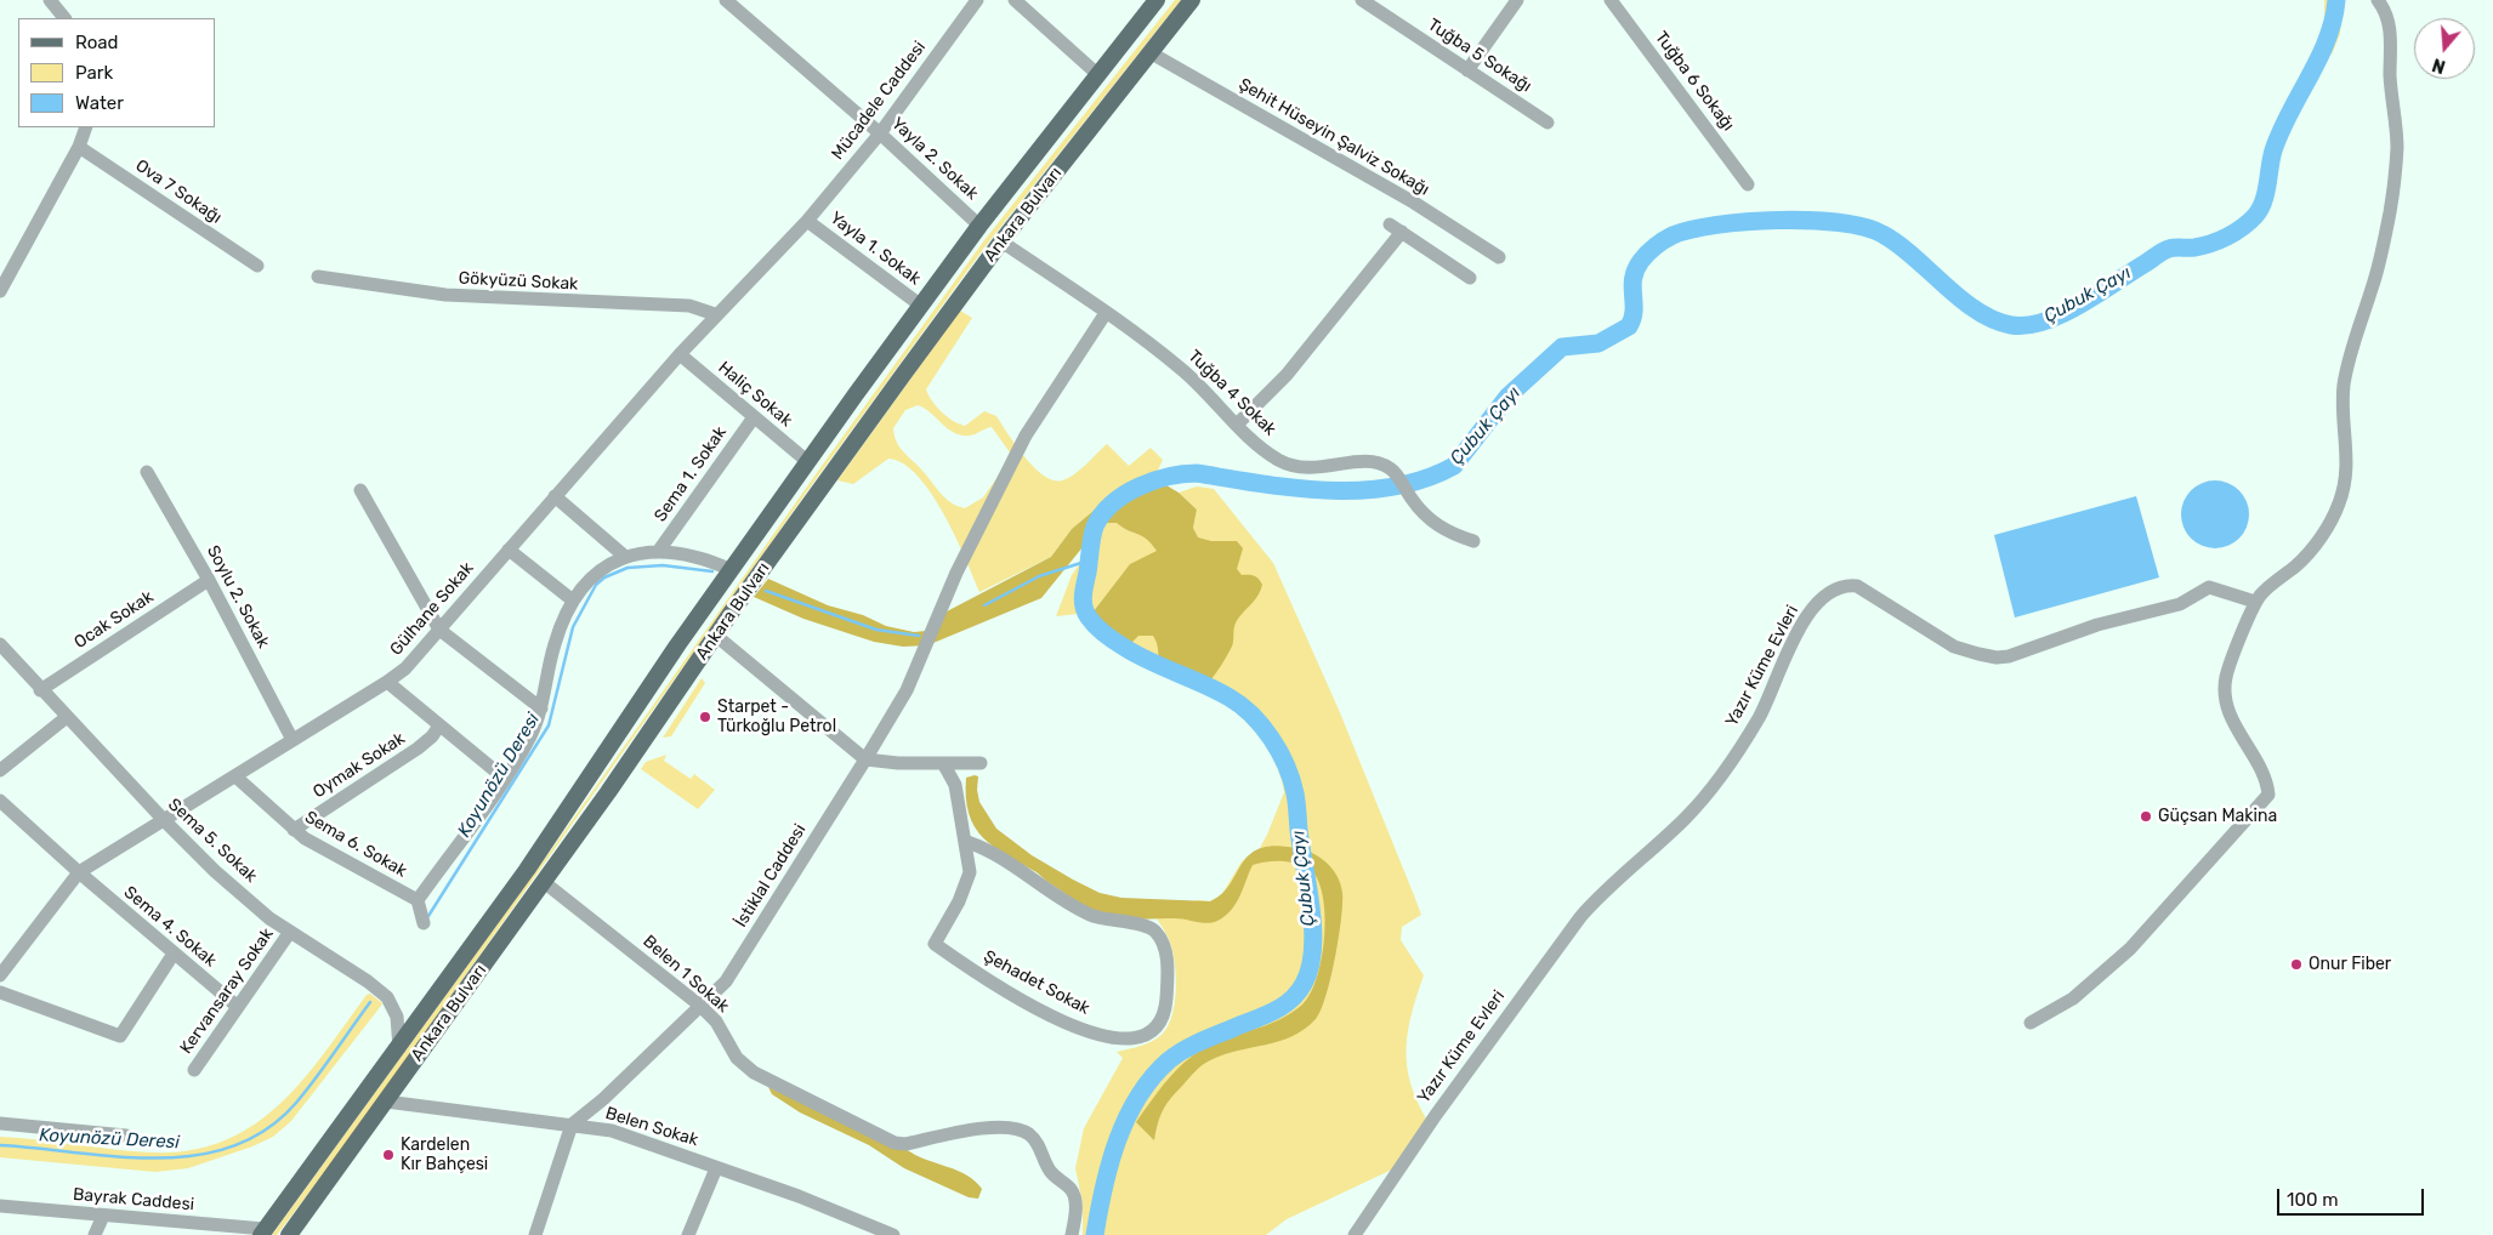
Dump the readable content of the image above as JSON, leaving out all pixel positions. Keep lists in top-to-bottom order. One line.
{"streets":{"main road":["Ankara Bulvarı"],"street":["Tuğba 5 Sokağı","Tuğba 6 Sokağı","Mücadele Caddesi","Şehit Hüseyin Şalviz Sokağı","Yayla 2. Sokak","Ova 7 Sokağı","Yayla 1. Sokak","Gökyüzü Sokak","Tuğba 4 Sokak","Haliç Sokak","Sema 1. Sokak","Soylu 2. Sokak","Gülhane Sokak","Ocak Sokak","Yazır Küme Evleri","Oymak Sokak","Sema 5. Sokak","Sema 6. Sokak","İstiklal Caddesi","Sema 4. Sokak","Belen 1 Sokak","Şehadet Sokak","Kervansaray Sokak","Belen Sokak","Bayrak Caddesi"]},"crossings":[["Mücadele Caddesi","Yayla 2. Sokak"],["Mücadele Caddesi","Yayla 1. Sokak"],["Mücadele Caddesi","Gülhane Sokak"],["Şehit Hüseyin Şalviz Sokağı","Ankara Bulvarı"],["Yayla 2. Sokak","Ankara Bulvarı"],["Ankara Bulvarı","Yayla 1. Sokak"],["Ankara Bulvarı","Tuğba 4 Sokak"],["Ankara Bulvarı","Haliç Sokak"],["Ankara Bulvarı","Sema 5. Sokak"],["Ankara Bulvarı","Belen 1 Sokak"],["Ankara Bulvarı","Belen Sokak"],["Ankara Bulvarı","Bayrak Caddesi"],["Yayla 1. Sokak","Gülhane Sokak"],["Gökyüzü Sokak","Gülhane Sokak"],["Tuğba 4 Sokak","İstiklal Caddesi"],["Haliç Sokak","Sema 1. Sokak"],["Haliç Sokak","Gülhane Sokak"],["Soylu 2. Sokak","Gülhane Sokak"],["Soylu 2. Sokak","Ocak Sokak"],["Gülhane Sokak","Sema 5. Sokak"],["Gülhane Sokak","Sema 6. Sokak"],["Gülhane Sokak","Sema 4. Sokak"],["Ocak Sokak","Sema 5. Sokak"],["Oymak Sokak","Sema 6. Sokak"],["Sema 5. Sokak","Kervansaray Sokak"],["İstiklal Caddesi","Belen 1 Sokak"],["İstiklal Caddesi","Belen Sokak"],["Sema 4. Sokak","Kervansaray Sokak"]],"water":["Çubuk Çayı","Koyunözü Deresi"],"places":["Starpet - Türkoğlu Petrol","Güçsan Makina","Onur Fiber","Kardelen Kır Bahçesi"],"legend":["Road","Park","Water"],"scale_bar":"100 m","north":"bottom"}
